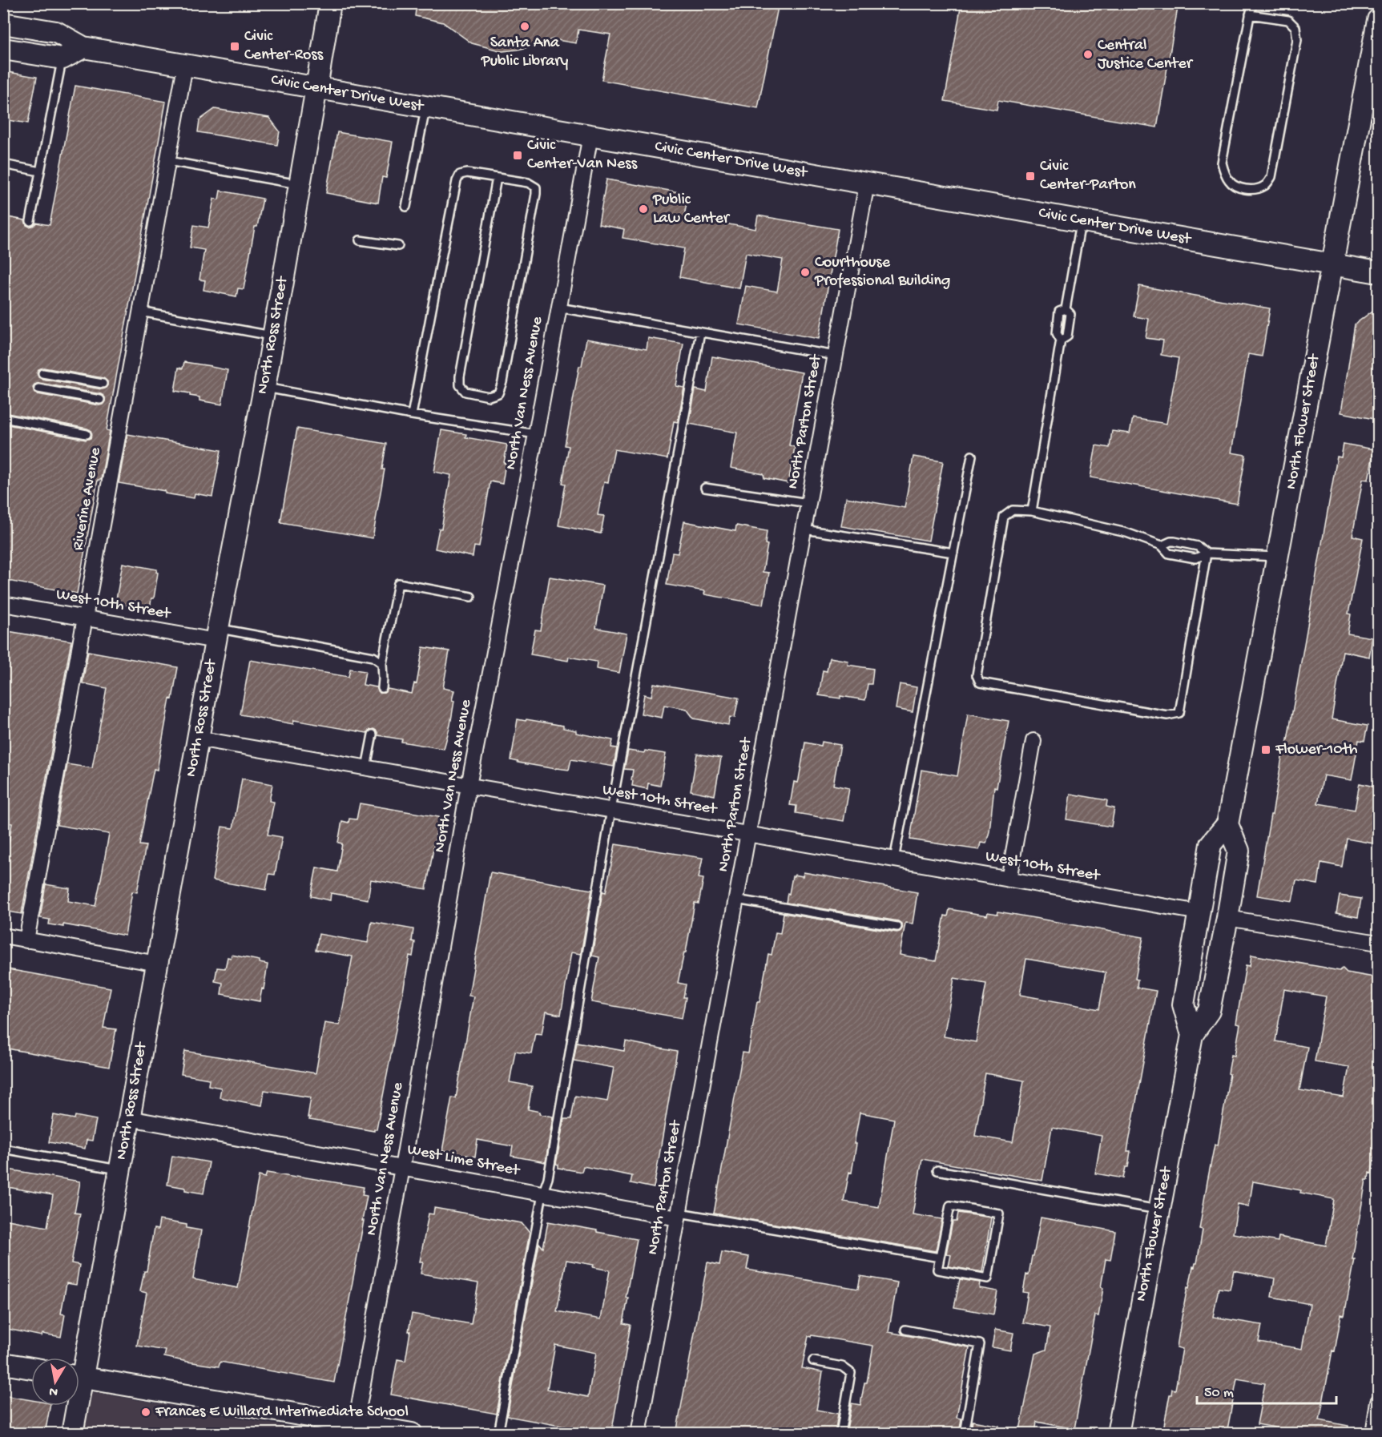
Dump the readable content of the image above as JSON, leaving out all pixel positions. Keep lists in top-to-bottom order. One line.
{"streets":{"main road":["Civic Center Drive West","North Ross Street","North Flower Street"],"street":["North Van Ness Avenue","North Parton Street","Riverine Avenue","West 10th Street","West Lime Street"]},"crossings":[["Civic Center Drive West","North Ross Street"],["Civic Center Drive West","North Van Ness Avenue"],["Civic Center Drive West","North Parton Street"],["Civic Center Drive West","North Flower Street"],["Civic Center Drive West","Riverine Avenue"],["North Ross Street","West 10th Street"],["North Ross Street","West Lime Street"],["North Van Ness Avenue","West 10th Street"],["North Van Ness Avenue","West Lime Street"],["North Parton Street","West 10th Street"],["North Parton Street","West Lime Street"],["North Flower Street","West 10th Street"],["Riverine Avenue","West 10th Street"]],"places":{"other":["Santa Ana Public Library","Central Justice Center","Public Law Center","Courthouse Professional Building","Frances E Willard Intermediate School"],"transit":["Civic Center-Ross","Civic Center-Van Ness","Civic Center-Parton","Flower-10th"]},"scale_bar":"50 m","north":"bottom"}
